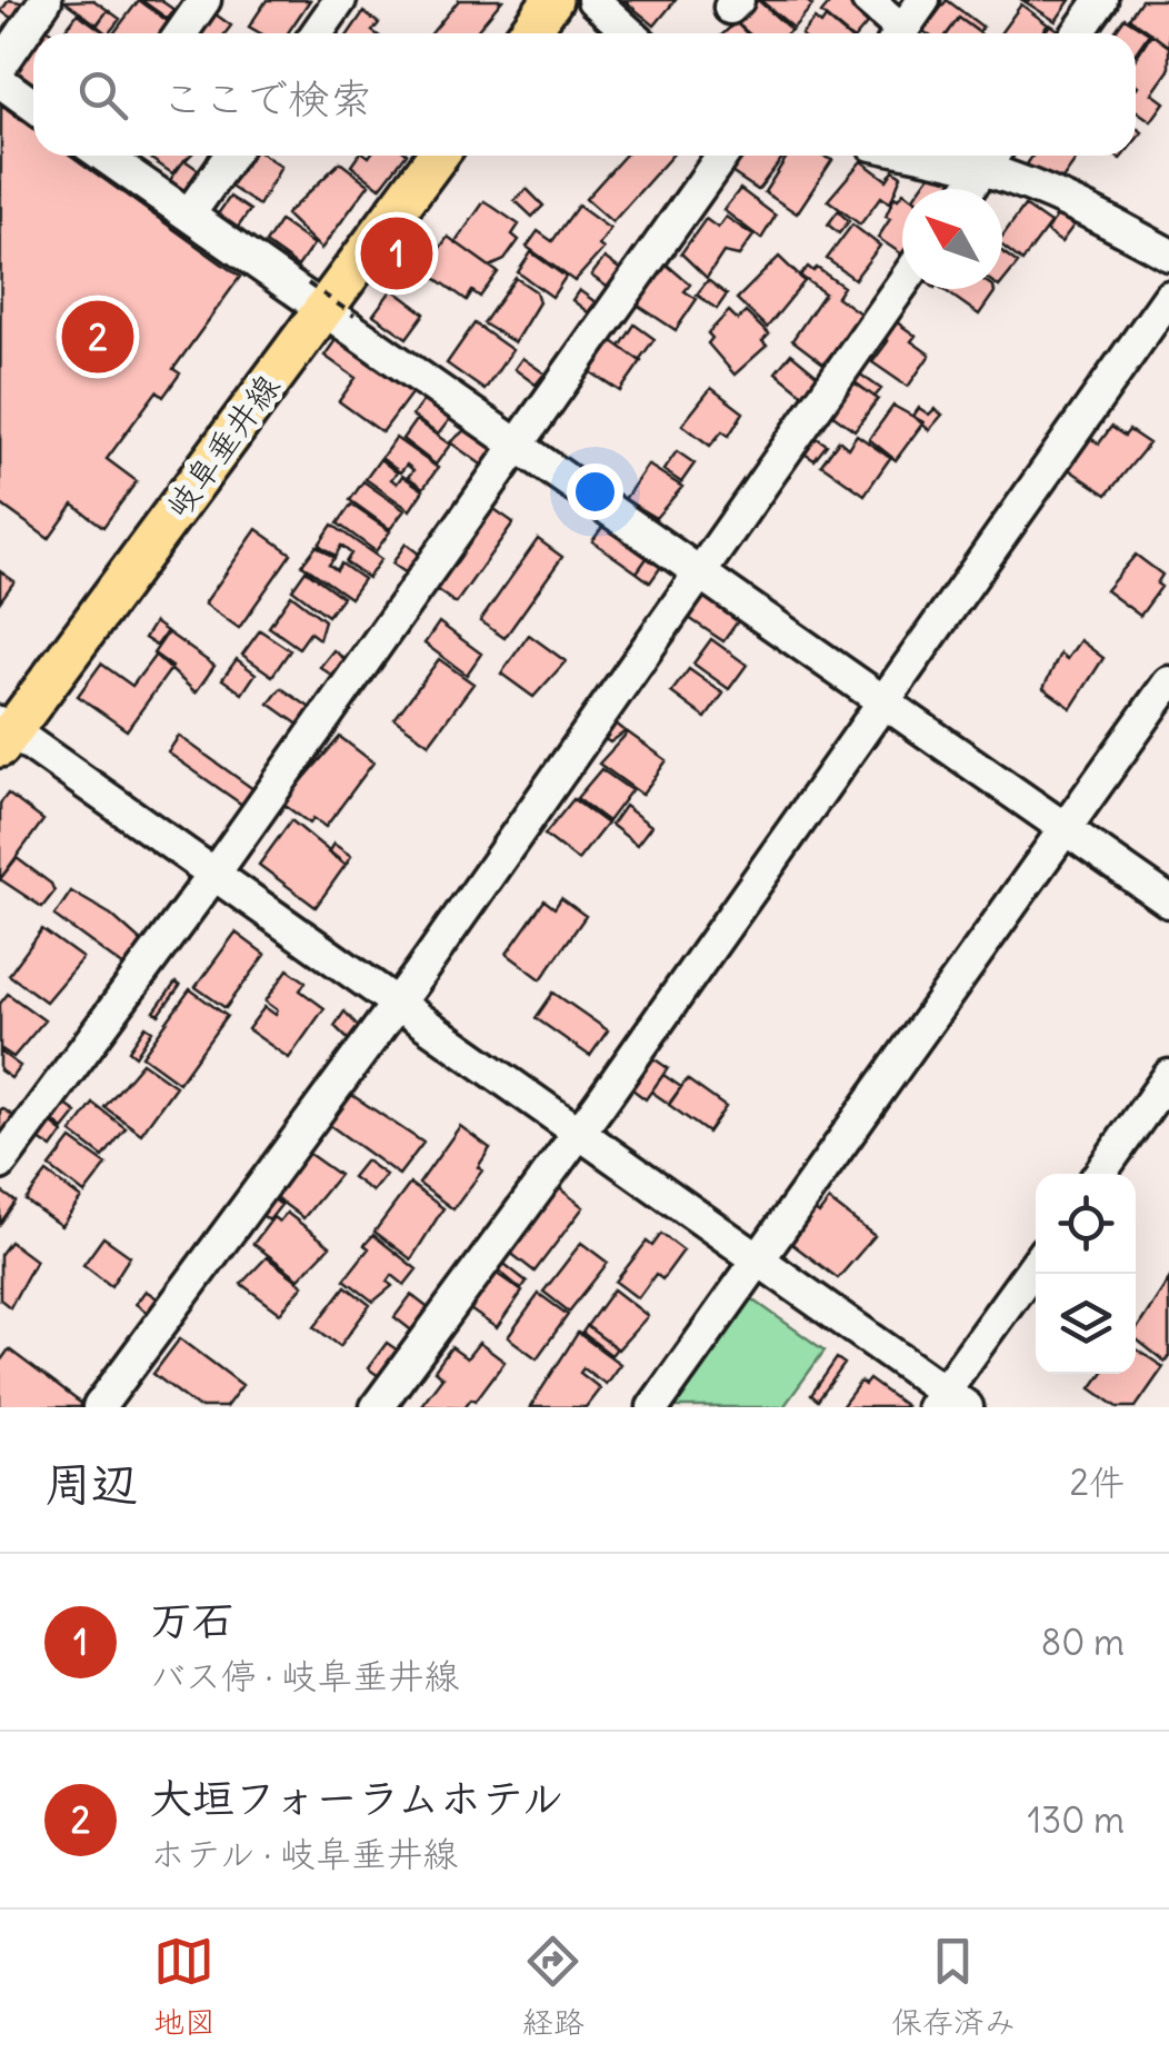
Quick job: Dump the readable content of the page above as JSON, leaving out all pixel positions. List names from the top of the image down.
{
  "streets": {
    "main road": ["岐阜垂井線"]
  },
  "north": "top left",
  "page": {
    "search": "ここで検索",
    "pins": ["1", "2"],
    "heading": ["周辺", "2件"],
    "list": [
      {
        "mark": "1",
        "name": "万石",
        "note": "バス停 · 岐阜垂井線",
        "value": "80 m"
      },
      {
        "mark": "2",
        "name": "大垣フォーラムホテル",
        "note": "ホテル · 岐阜垂井線",
        "value": "130 m"
      }
    ],
    "nav": ["地図", "経路", "保存済み"]
  }
}
